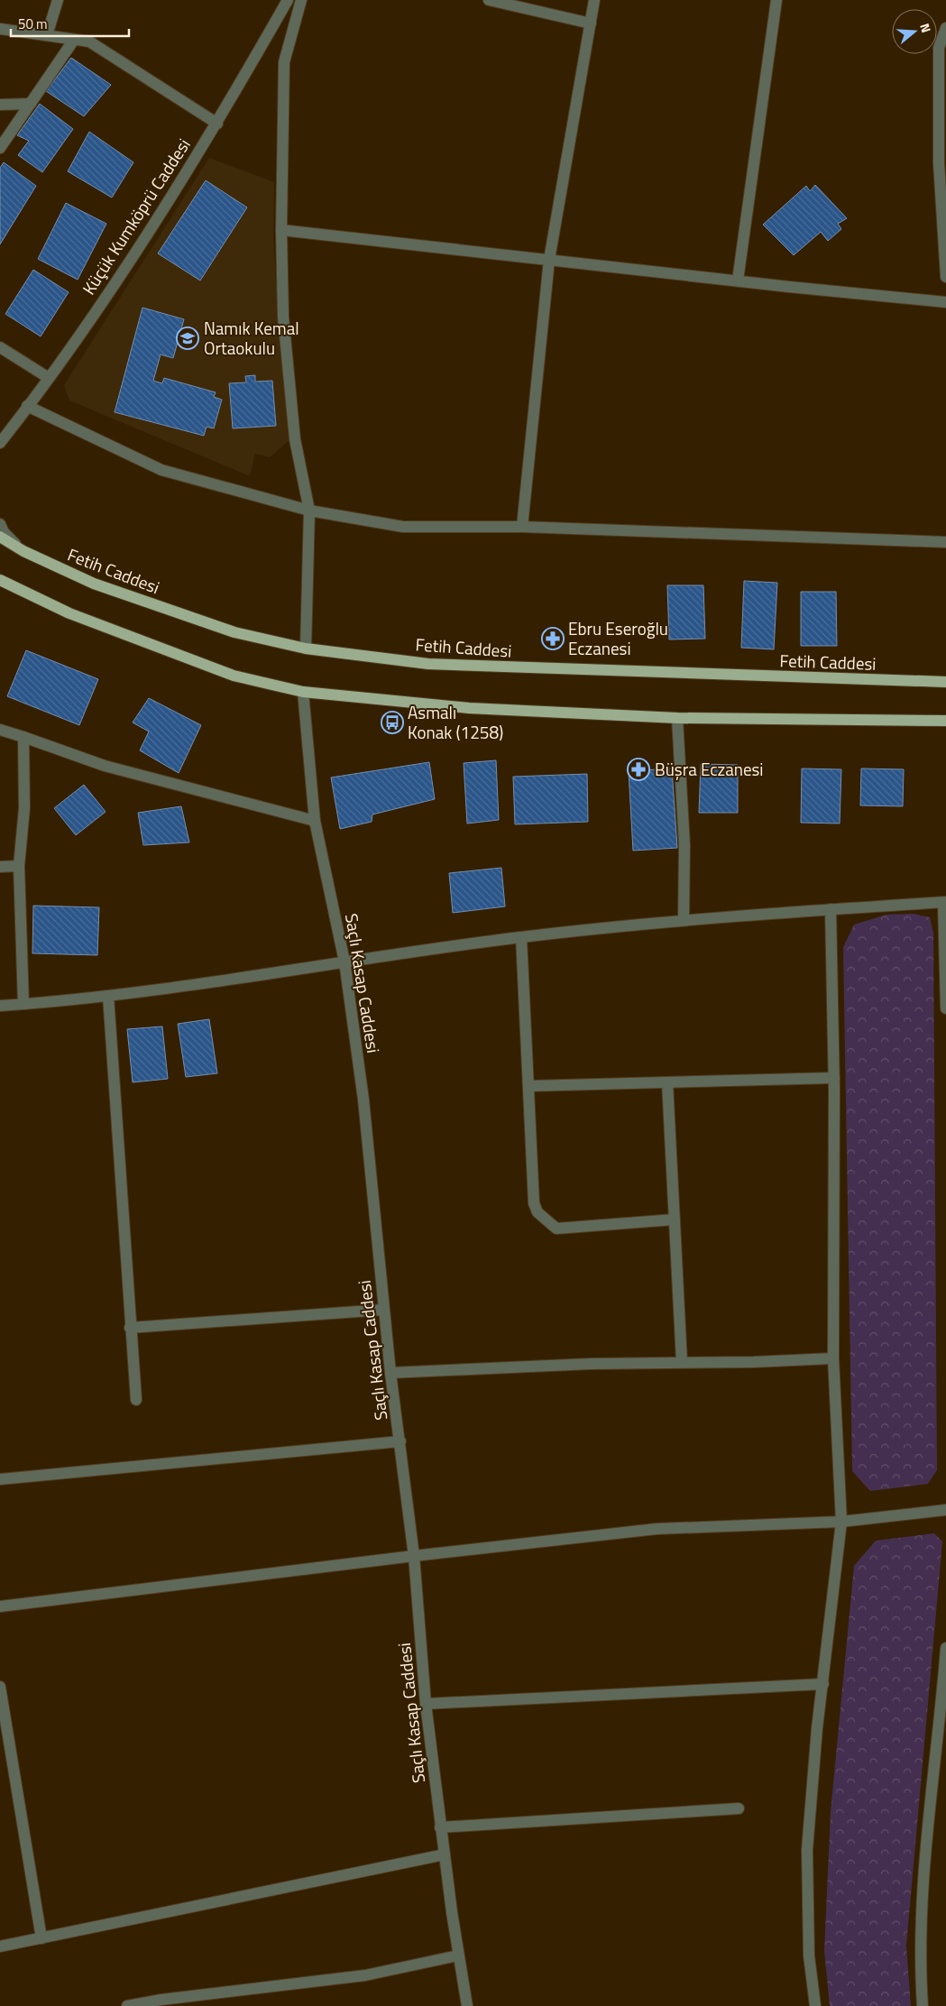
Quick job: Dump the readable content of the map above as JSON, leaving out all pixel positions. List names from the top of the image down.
{
  "streets": {
    "main road": ["Fetih Caddesi"],
    "street": ["Küçük Kumköprü Caddesi", "Saçlı Kasap Caddesi"]
  },
  "places": {
    "school or university": ["Namık Kemal Ortaokulu"],
    "pharmacy": ["Ebru Eseroğlu Eczanesi", "Büşra Eczanesi"],
    "bus stop": ["Asmalı Konak (1258)"]
  },
  "scale_bar": "50 m",
  "north": "right"
}
